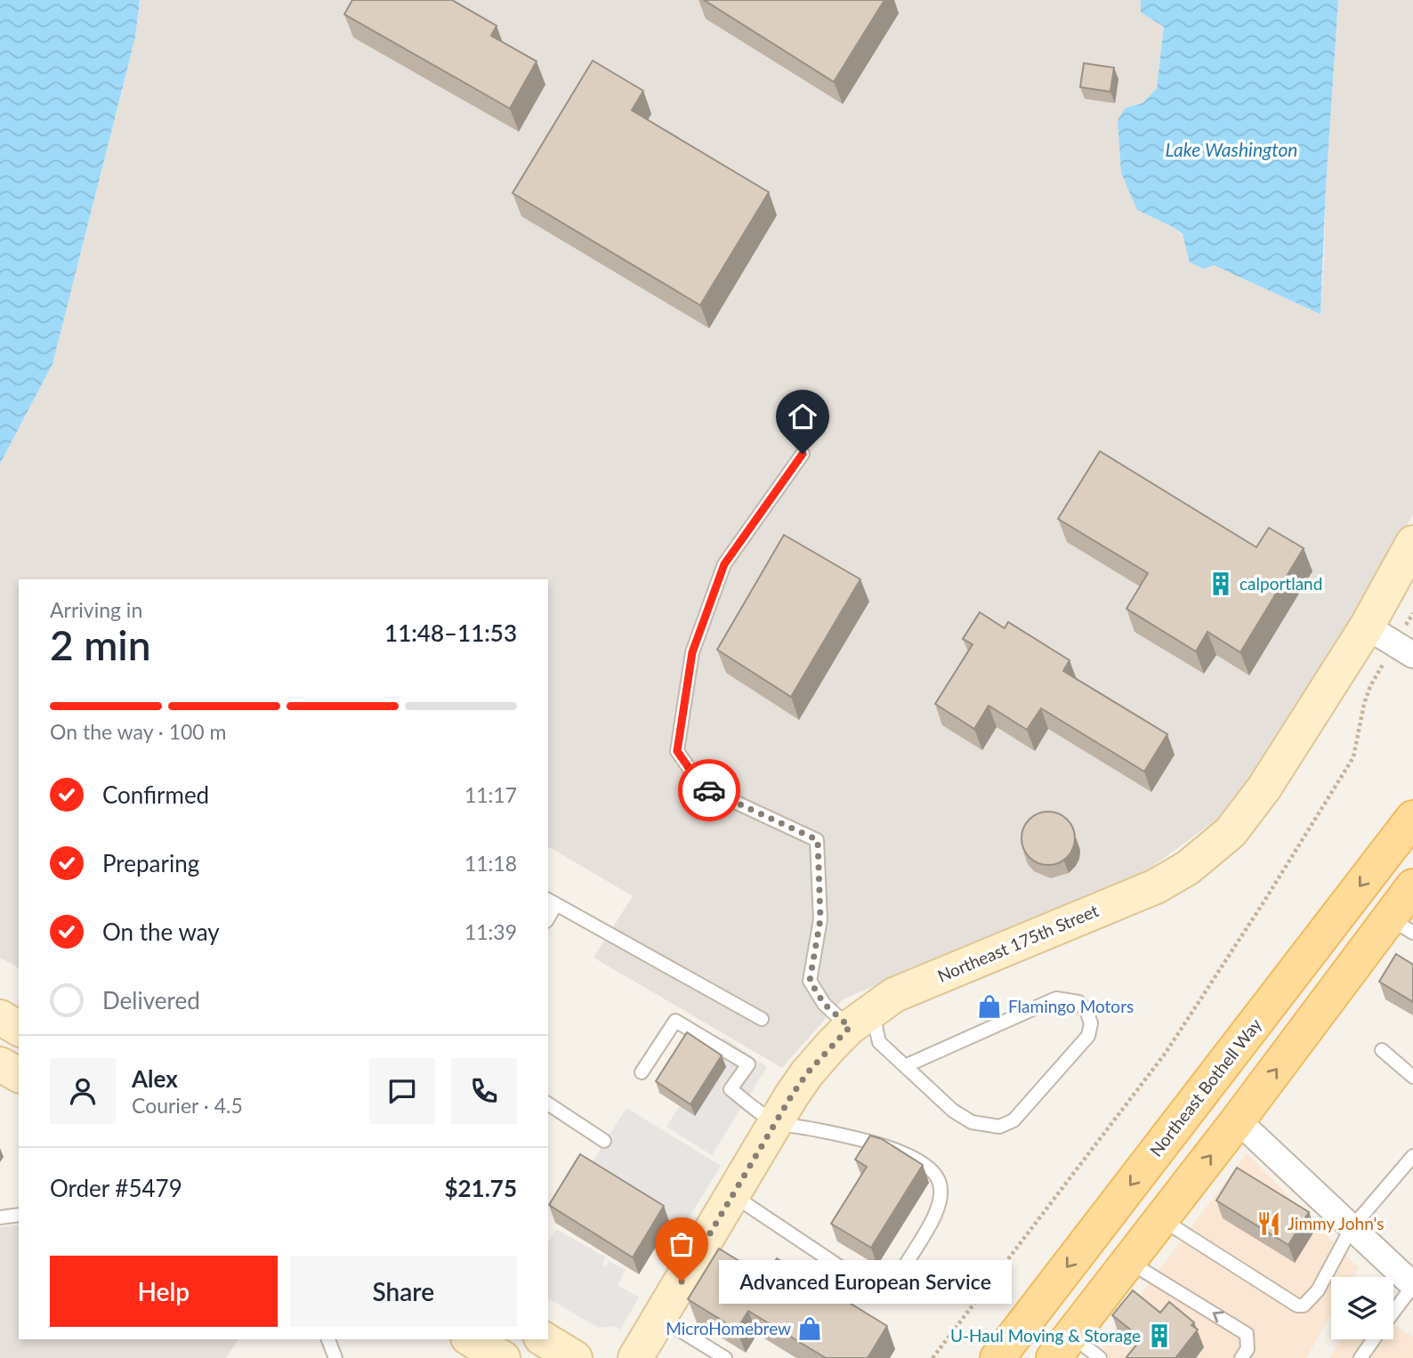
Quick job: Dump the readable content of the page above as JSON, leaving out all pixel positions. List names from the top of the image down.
{
  "streets": {
    "main road": ["Northeast Bothell Way"],
    "street": ["Northeast 175th Street"]
  },
  "water": ["Lake Washington"],
  "places": {
    "building": ["calportland", "U-Haul Moving & Storage"],
    "shop": ["Flamingo Motors", "MicroHomebrew"],
    "restaurant": ["Jimmy John's"],
    "other": ["Advanced European Service"]
  },
  "page": {
    "heading": ["2 min", "Arriving in", "11:48–11:53"],
    "panel": [
      "Alex",
      "Courier · 4.5",
      "Order #5479",
      "$21.75"
    ],
    "bar": "On the way · 100 m",
    "list": [
      ["Confirmed", "11:17"],
      ["Preparing", "11:18"],
      ["On the way", "11:39"],
      "Delivered"
    ],
    "buttons": ["Help", "Share"],
    "bubble": "Advanced European Service"
  }
}
